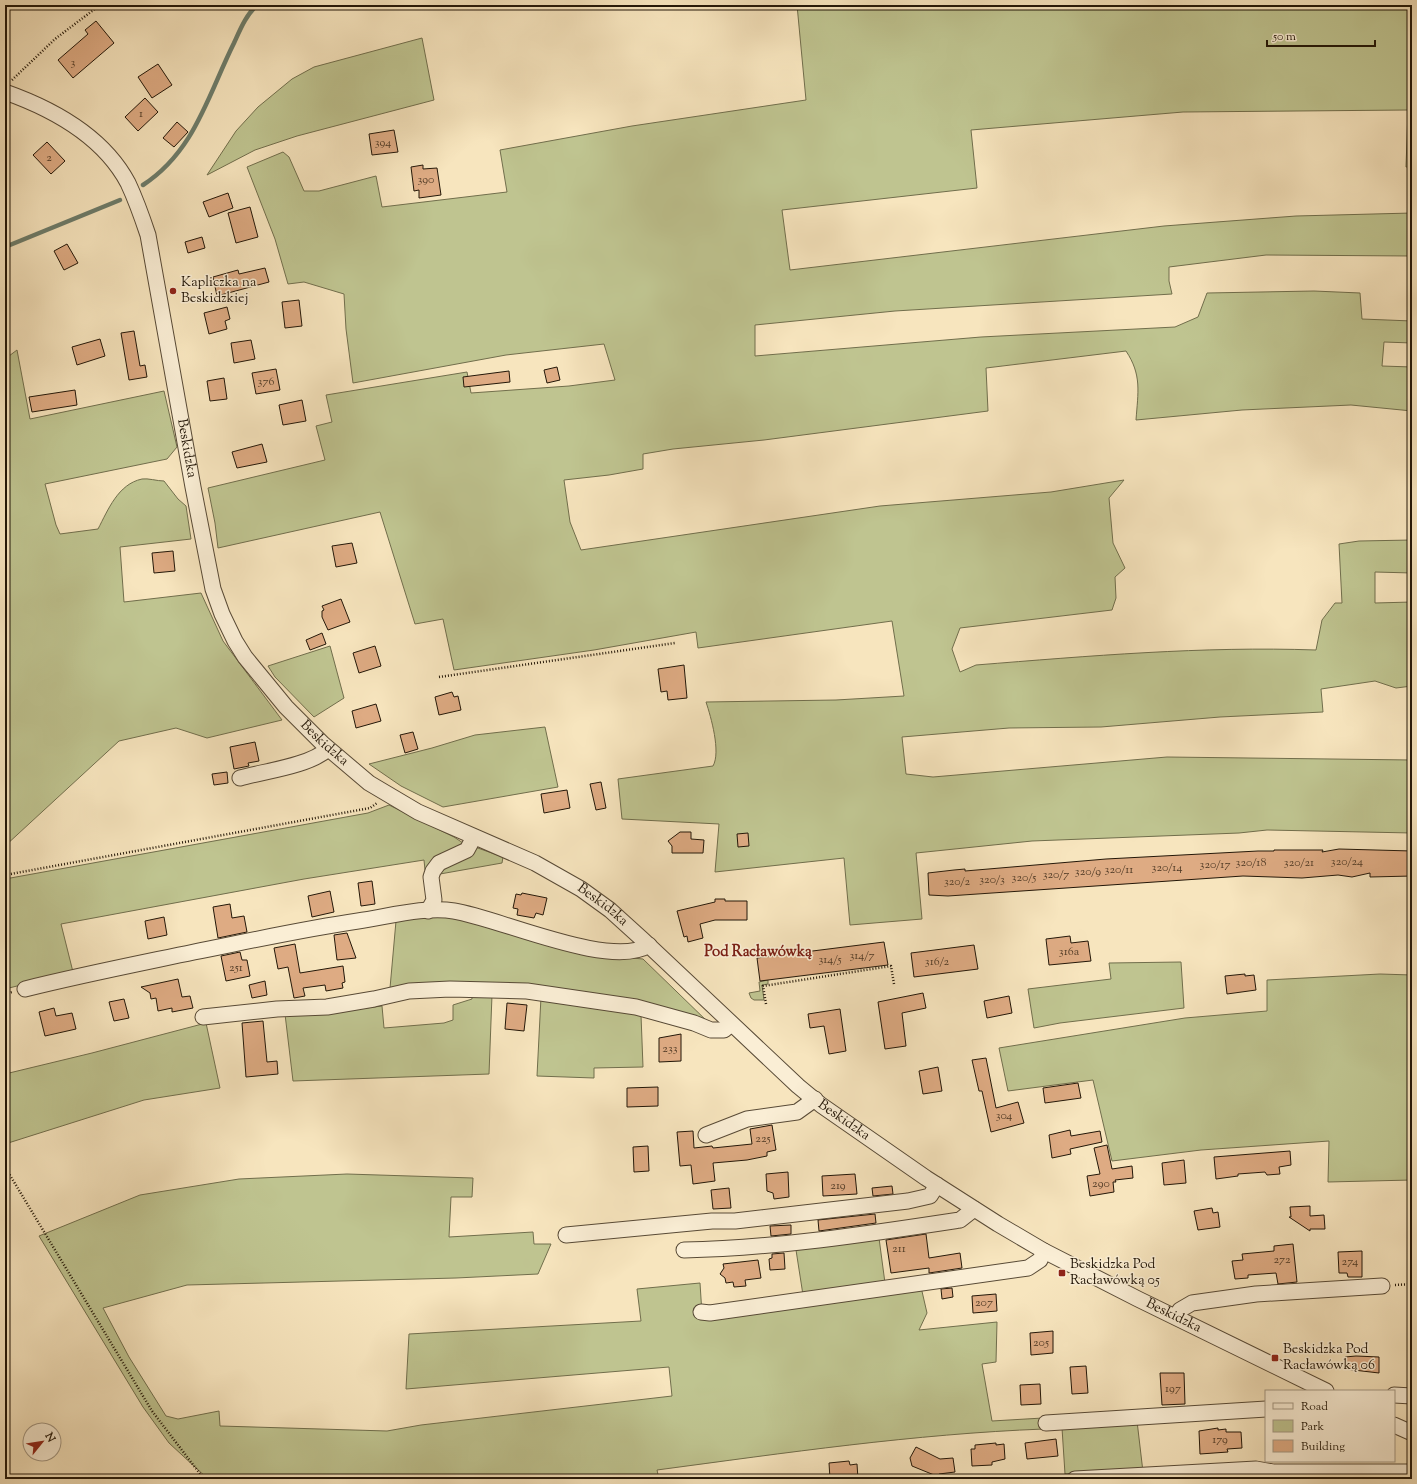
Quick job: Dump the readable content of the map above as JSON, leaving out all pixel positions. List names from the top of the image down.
{
  "streets": {
    "street": ["Beskidzka"]
  },
  "districts": ["Pod Racławówką"],
  "places": {
    "other": ["Kapliczka na Beskidzkiej"],
    "transit": ["Beskidzka Pod Racławówką 05", "Beskidzka Pod Racławówką 06"]
  },
  "house_numbers": [
    "3",
    "1",
    "394",
    "2",
    "390",
    "376",
    "320/24",
    "320/18",
    "320/21",
    "320/17",
    "320/14",
    "320/11",
    "320/9",
    "320/7",
    "320/5",
    "320/3",
    "320/2",
    "316a",
    "314/7",
    "314/5",
    "316/2",
    "251",
    "233",
    "304",
    "225",
    "290",
    "219",
    "211",
    "272",
    "274",
    "207",
    "205",
    "197",
    "179"
  ],
  "legend": ["Road", "Park", "Building"],
  "scale_bar": "50 m",
  "north": "top right"
}
